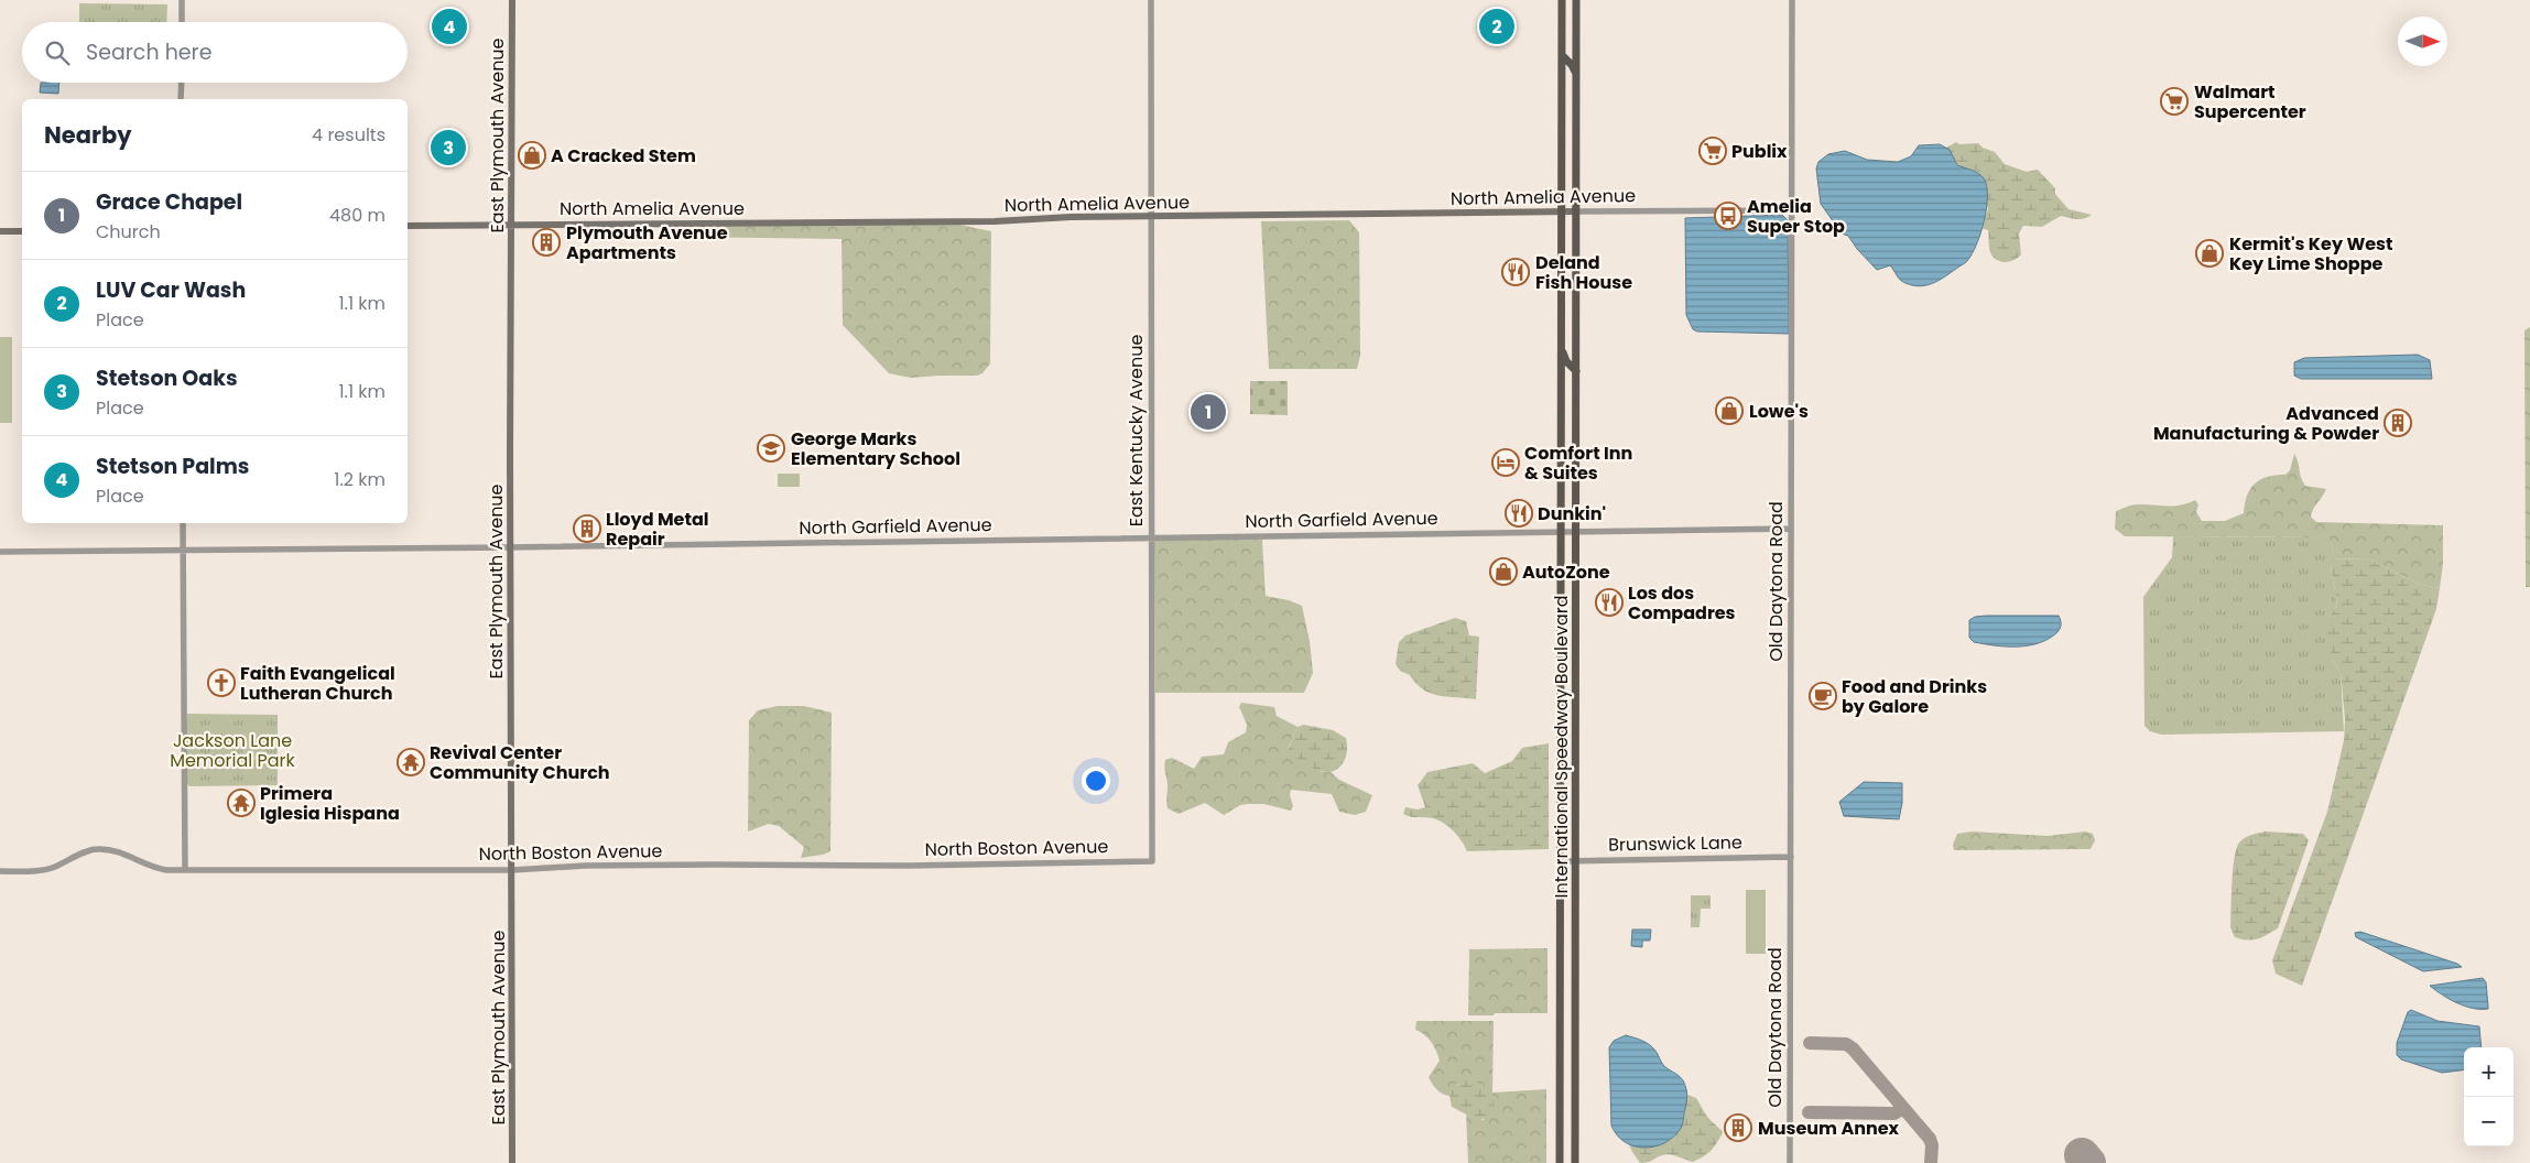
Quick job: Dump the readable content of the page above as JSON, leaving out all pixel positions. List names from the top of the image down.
{
  "streets": {
    "main road": ["East Plymouth Avenue", "North Amelia Avenue", "International Speedway Boulevard"],
    "street": [
      "East Kentucky Avenue",
      "North Garfield Avenue",
      "Old Daytona Road",
      "Brunswick Lane",
      "North Boston Avenue"
    ]
  },
  "crossings": [
    ["East Plymouth Avenue", "North Amelia Avenue"],
    ["East Plymouth Avenue", "North Garfield Avenue"],
    ["East Plymouth Avenue", "North Boston Avenue"],
    ["North Amelia Avenue", "East Kentucky Avenue"],
    ["North Amelia Avenue", "Old Daytona Road"],
    ["North Amelia Avenue", "International Speedway Boulevard"],
    ["East Kentucky Avenue", "North Garfield Avenue"],
    ["East Kentucky Avenue", "North Boston Avenue"],
    ["North Garfield Avenue", "Old Daytona Road"],
    ["North Garfield Avenue", "International Speedway Boulevard"],
    ["Old Daytona Road", "Brunswick Lane"],
    ["International Speedway Boulevard", "Brunswick Lane"]
  ],
  "parks": ["Jackson Lane Memorial Park"],
  "places": {
    "supermarket": ["Walmart Supercenter", "Publix"],
    "shop": [
      "A Cracked Stem",
      "Kermit's Key West Key Lime Shoppe",
      "Lowe's",
      "AutoZone"
    ],
    "bus stop": ["Amelia Super Stop"],
    "building": [
      "Plymouth Avenue Apartments",
      "Advanced Manufacturing & Powder",
      "Lloyd Metal Repair",
      "Museum Annex"
    ],
    "restaurant": ["Deland Fish House", "Dunkin'", "Los dos Compadres"],
    "school or university": ["George Marks Elementary School"],
    "hotel": ["Comfort Inn & Suites"],
    "church": ["Faith Evangelical Lutheran Church"],
    "cafe": ["Food and Drinks by Galore"],
    "temple": ["Revival Center Community Church", "Primera Iglesia Hispana"]
  },
  "north": "right",
  "page": {
    "pins": [
      "2",
      "4",
      "3",
      "1"
    ],
    "search": "Search here",
    "heading": ["Nearby", "4 results"],
    "list": [
      {
        "mark": "1",
        "name": "Grace Chapel",
        "note": "Church",
        "value": "480 m"
      },
      {
        "mark": "2",
        "name": "LUV Car Wash",
        "note": "Place",
        "value": "1.1 km"
      },
      {
        "mark": "3",
        "name": "Stetson Oaks",
        "note": "Place",
        "value": "1.1 km"
      },
      {
        "mark": "4",
        "name": "Stetson Palms",
        "note": "Place",
        "value": "1.2 km"
      }
    ],
    "map_buttons": ["+", "−"]
  }
}
